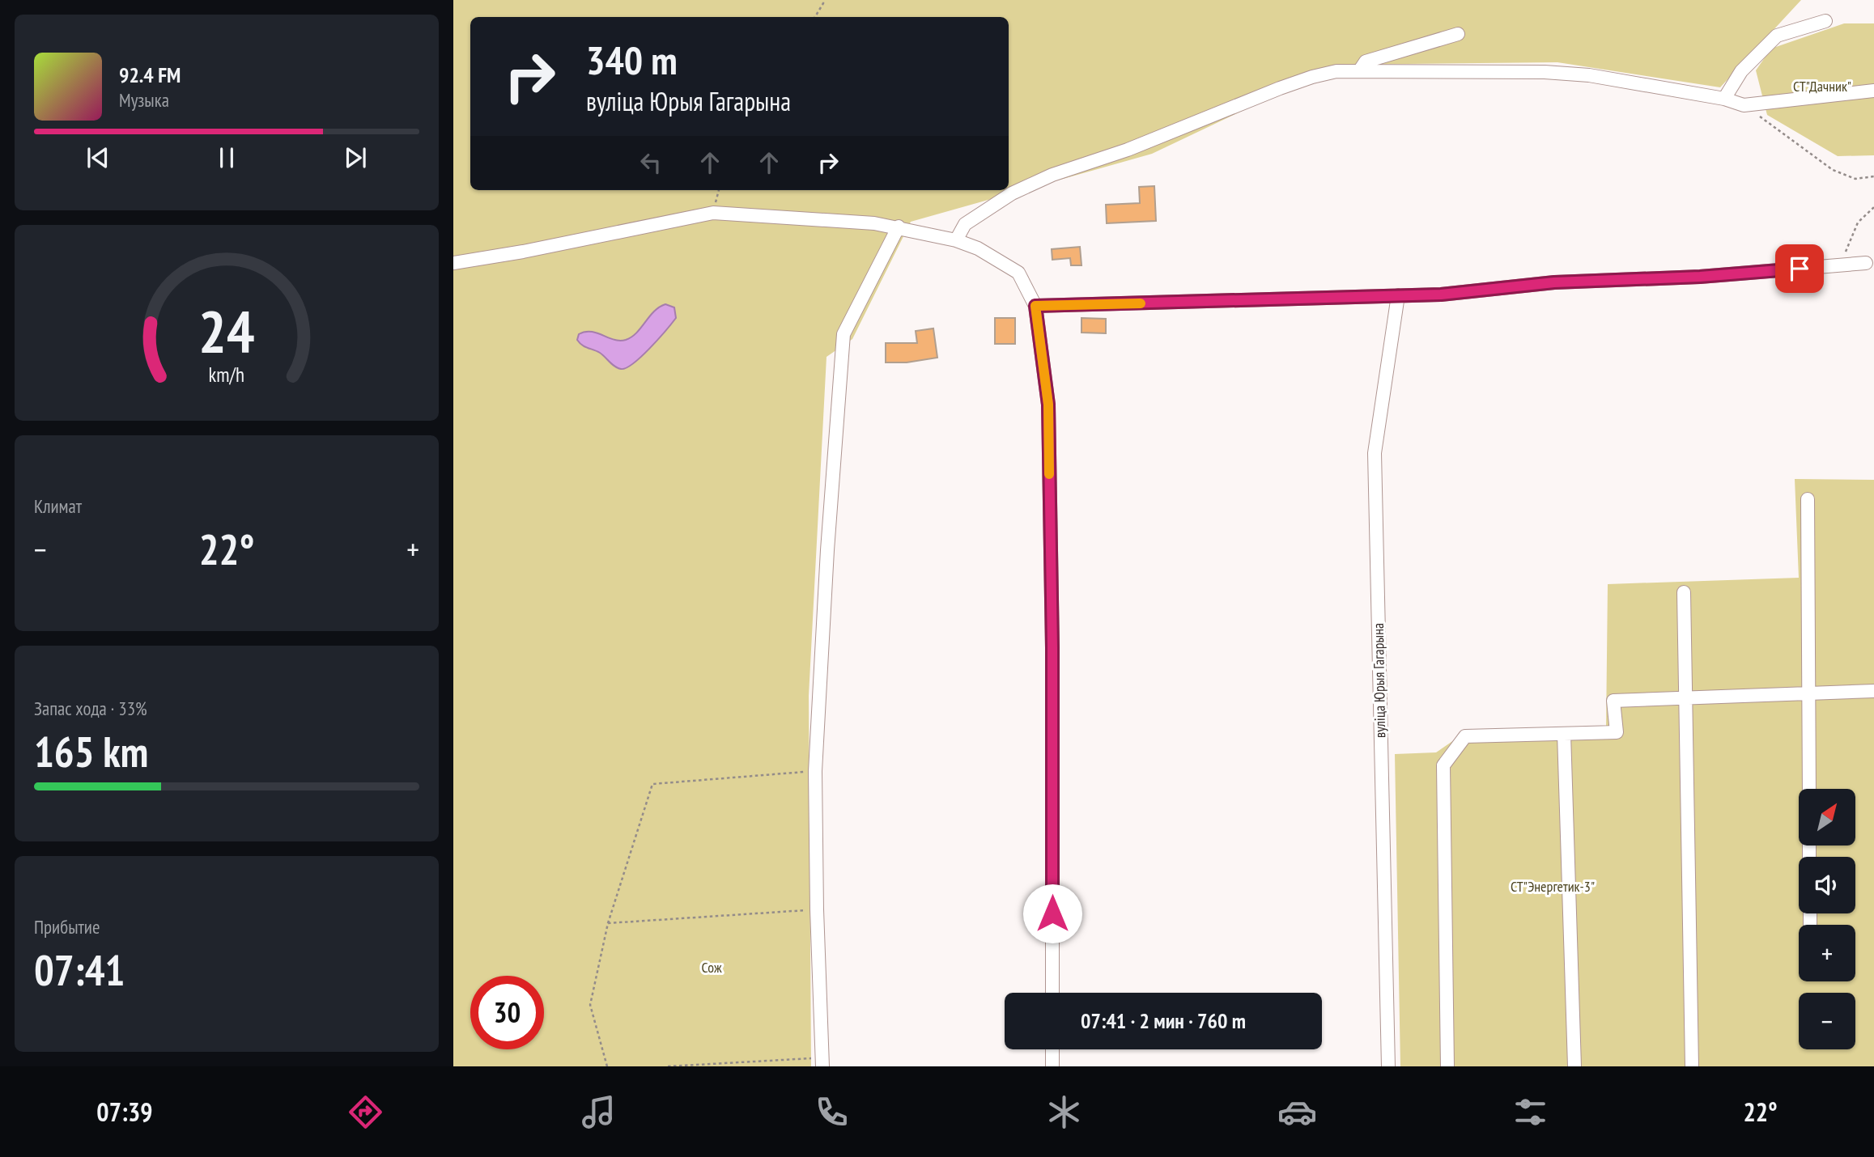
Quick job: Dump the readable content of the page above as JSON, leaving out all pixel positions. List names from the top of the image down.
{
  "streets": {
    "street": ["вуліца Юрыя Гагарына"]
  },
  "parks": ["СТ\"Дачник\"", "СТ\"Энергетик-3\"", "Сож"],
  "north": "top right",
  "page": {
    "turn": ["340 m", "вуліца Юрыя Гагарына"],
    "song": ["92.4 FM", "Музыка"],
    "tile": [
      "Климат",
      ["Запас хода · 33%", "165 km"],
      ["Прибытие", "07:41"]
    ],
    "heat": ["−", "22°", "+"],
    "map_buttons": ["+", "−"],
    "limit": "30",
    "trip": "07:41 · 2 мин · 760 m",
    "tabs": ["07:39", "22°"],
    "gauge": ["24", "km/h"]
  }
}
